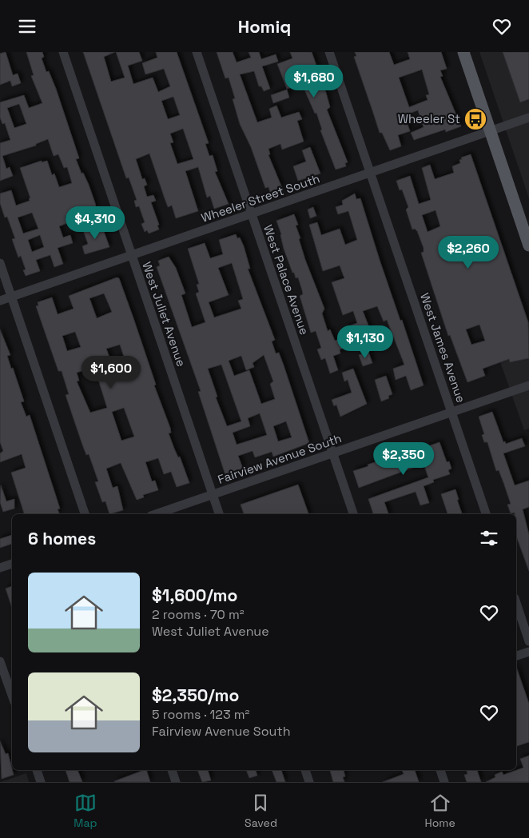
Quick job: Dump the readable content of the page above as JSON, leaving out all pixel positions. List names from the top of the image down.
{
  "streets": {
    "street": [
      "Wheeler Street South",
      "West Palace Avenue",
      "West Juliet Avenue",
      "West James Avenue",
      "Fairview Avenue South"
    ]
  },
  "crossings": [
    ["Wheeler Street South", "West Palace Avenue"],
    ["Wheeler Street South", "West Juliet Avenue"],
    ["Wheeler Street South", "West James Avenue"],
    ["West Palace Avenue", "Fairview Avenue South"],
    ["West Juliet Avenue", "Fairview Avenue South"],
    ["West James Avenue", "Fairview Avenue South"]
  ],
  "places": {
    "bus stop": ["Wheeler St"]
  },
  "page": {
    "header": "Homiq",
    "price": [
      "$1,680",
      "$4,310",
      "$2,260",
      "$1,130",
      "$1,600",
      "$2,350"
    ],
    "heading": "6 homes",
    "list": [
      {
        "name": "$1,600/mo",
        "note": "2 rooms · 70 m² · West Juliet Avenue"
      },
      {
        "name": "$2,350/mo",
        "note": "5 rooms · 123 m² · Fairview Avenue South"
      }
    ],
    "tabs": ["Map", "Saved", "Home"]
  }
}
